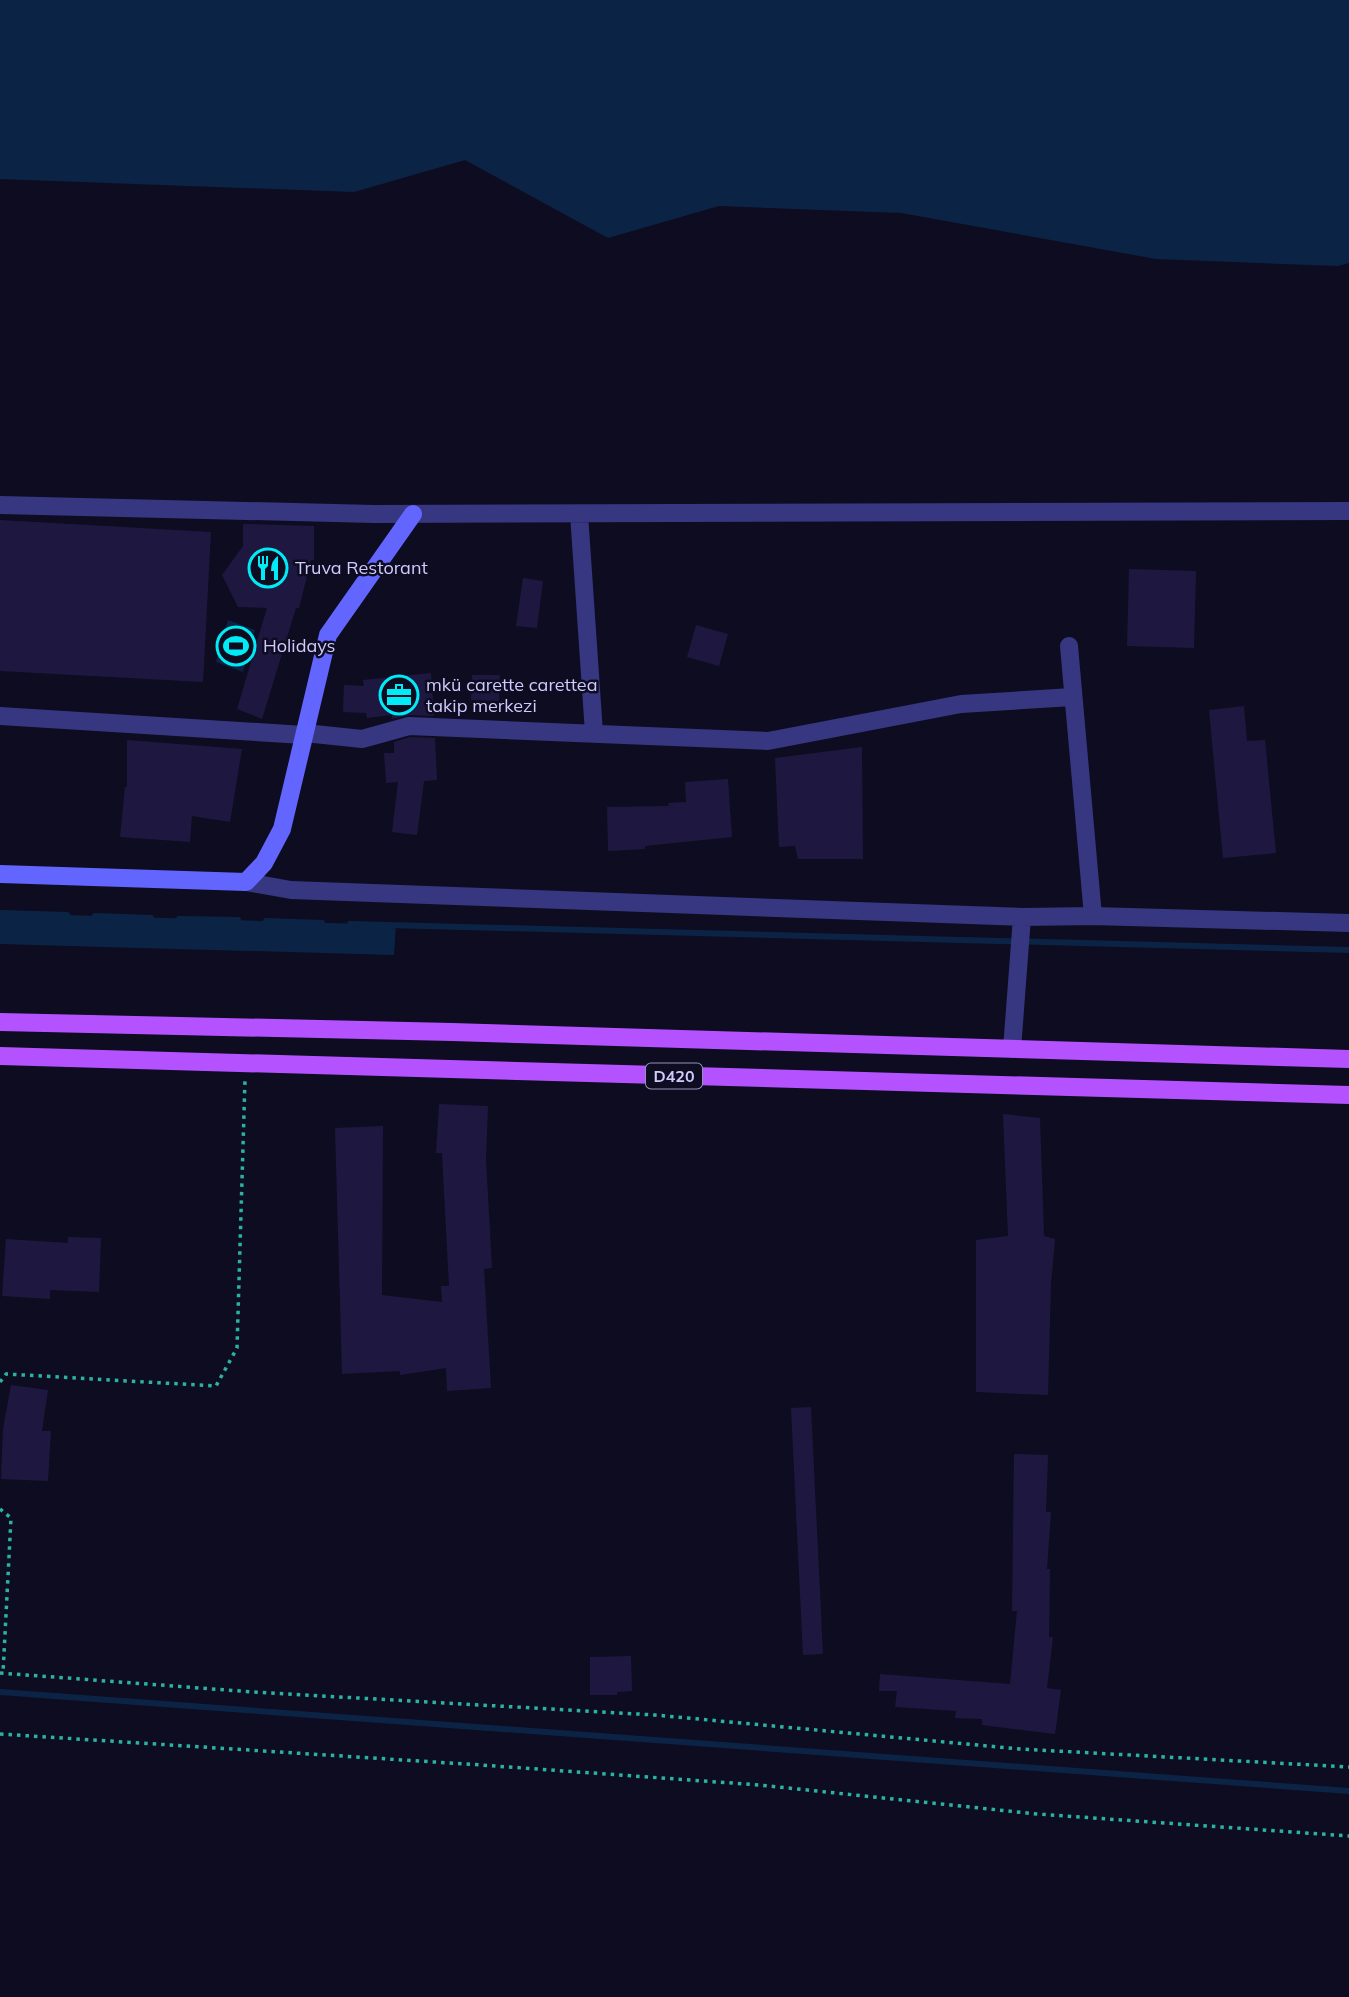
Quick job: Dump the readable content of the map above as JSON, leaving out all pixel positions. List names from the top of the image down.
{
  "streets": {
    "main road": ["D420"]
  },
  "places": {
    "restaurant": ["Truva Restorant"],
    "sports": ["Holidays"],
    "office": ["mkü carette carettea takip merkezi"]
  }
}
